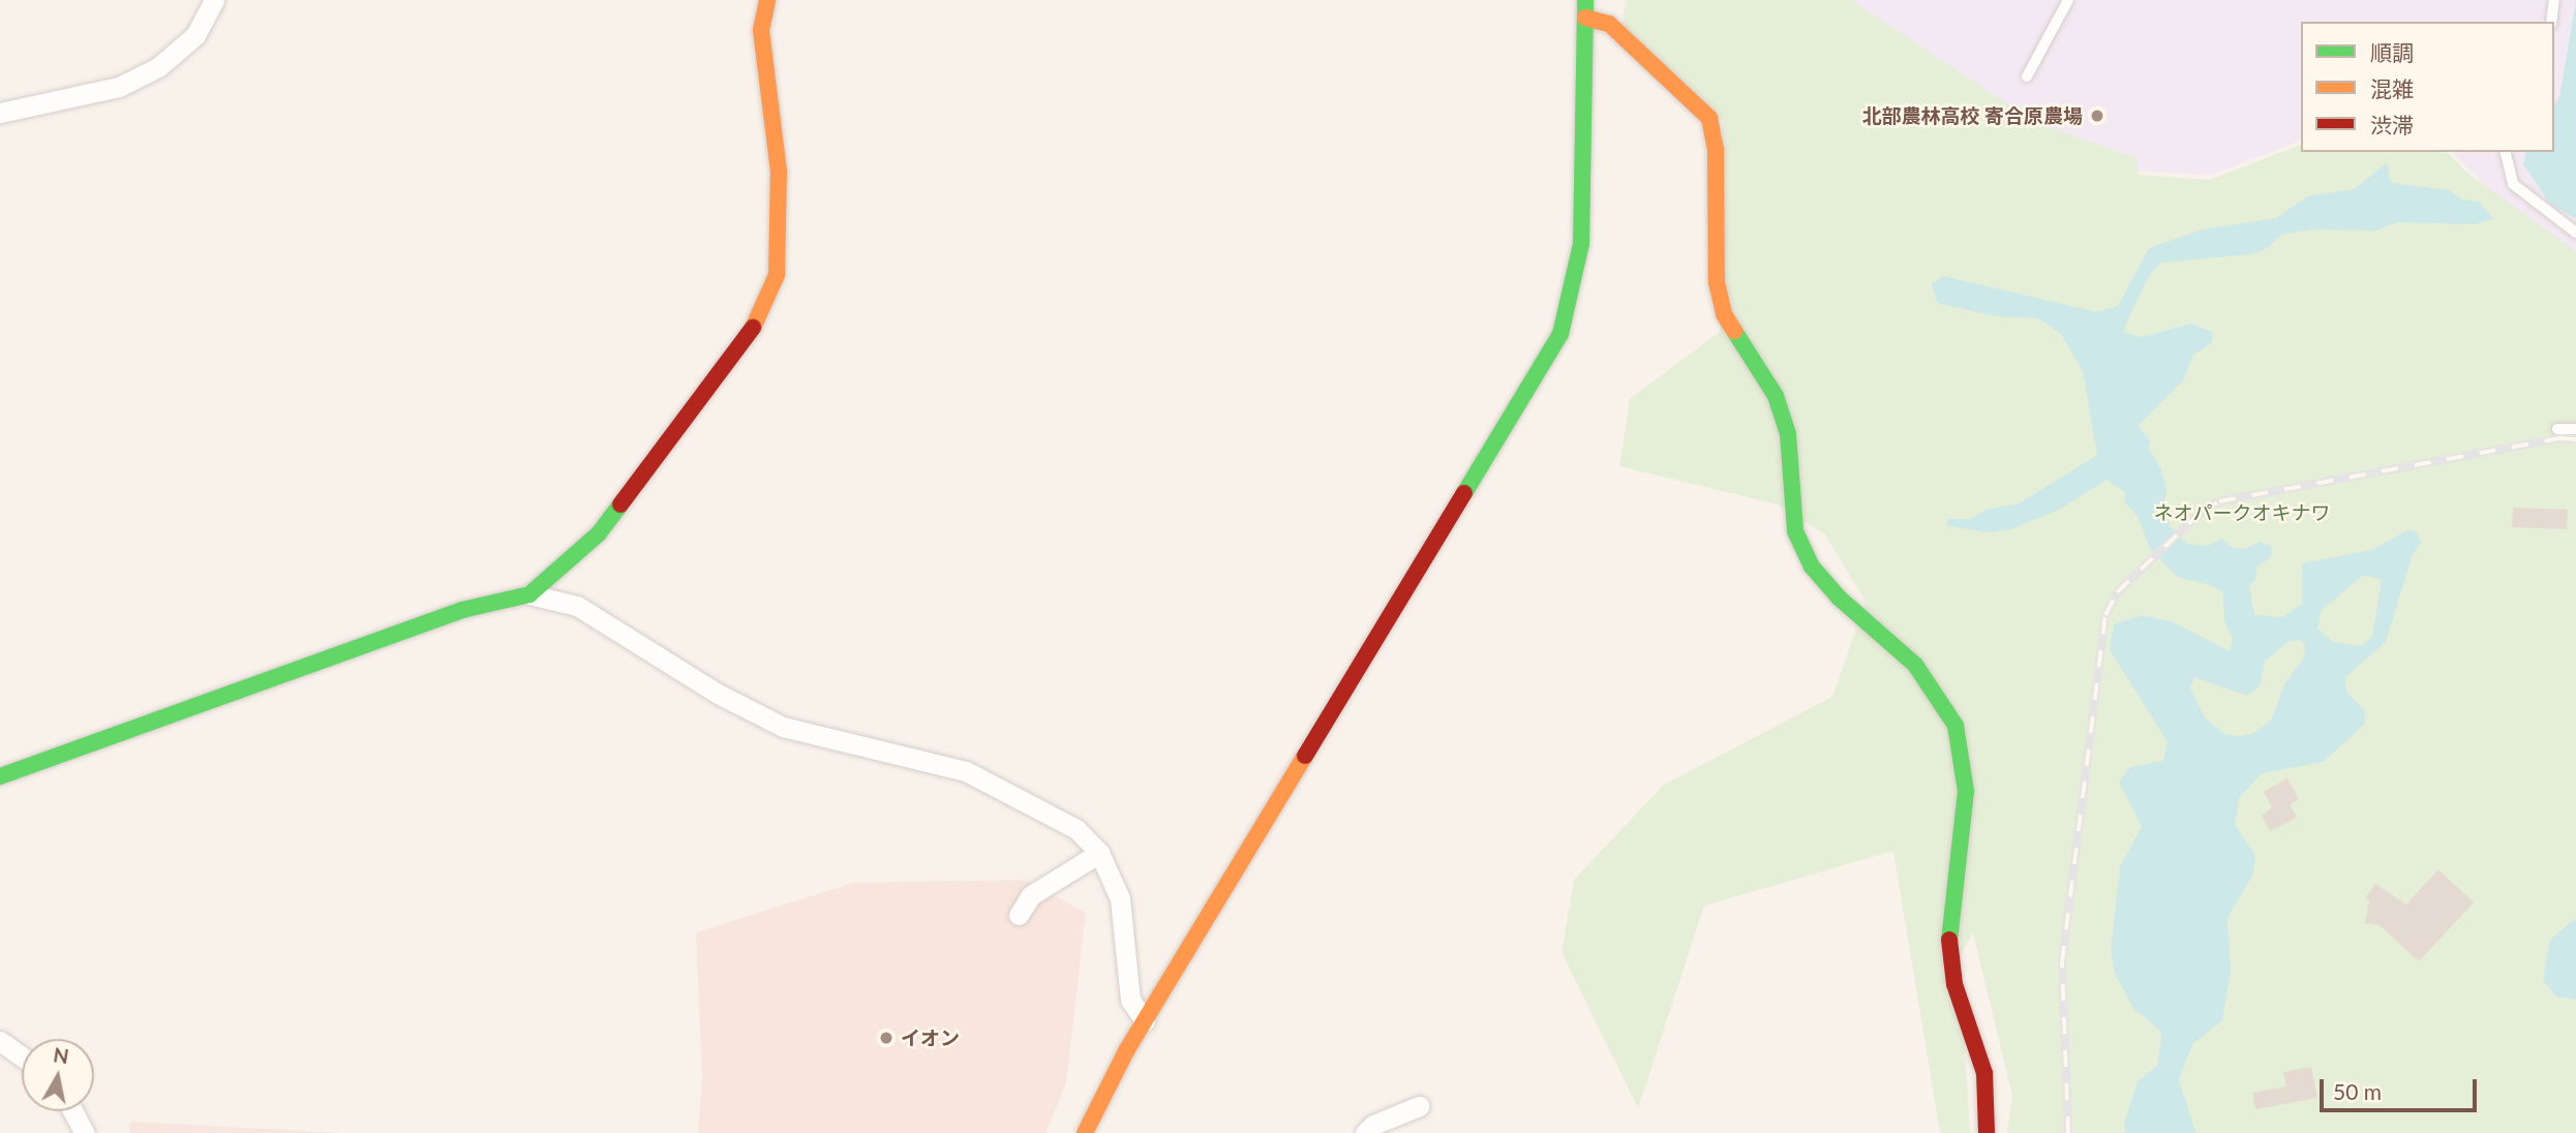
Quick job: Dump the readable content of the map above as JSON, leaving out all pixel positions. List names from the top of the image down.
{
  "parks": ["ネオパークオキナワ"],
  "places": ["北部農林高校 寄合原農場", "イオン"],
  "legend": ["順調", "混雑", "渋滞"],
  "scale_bar": "50 m",
  "north": "top"
}
